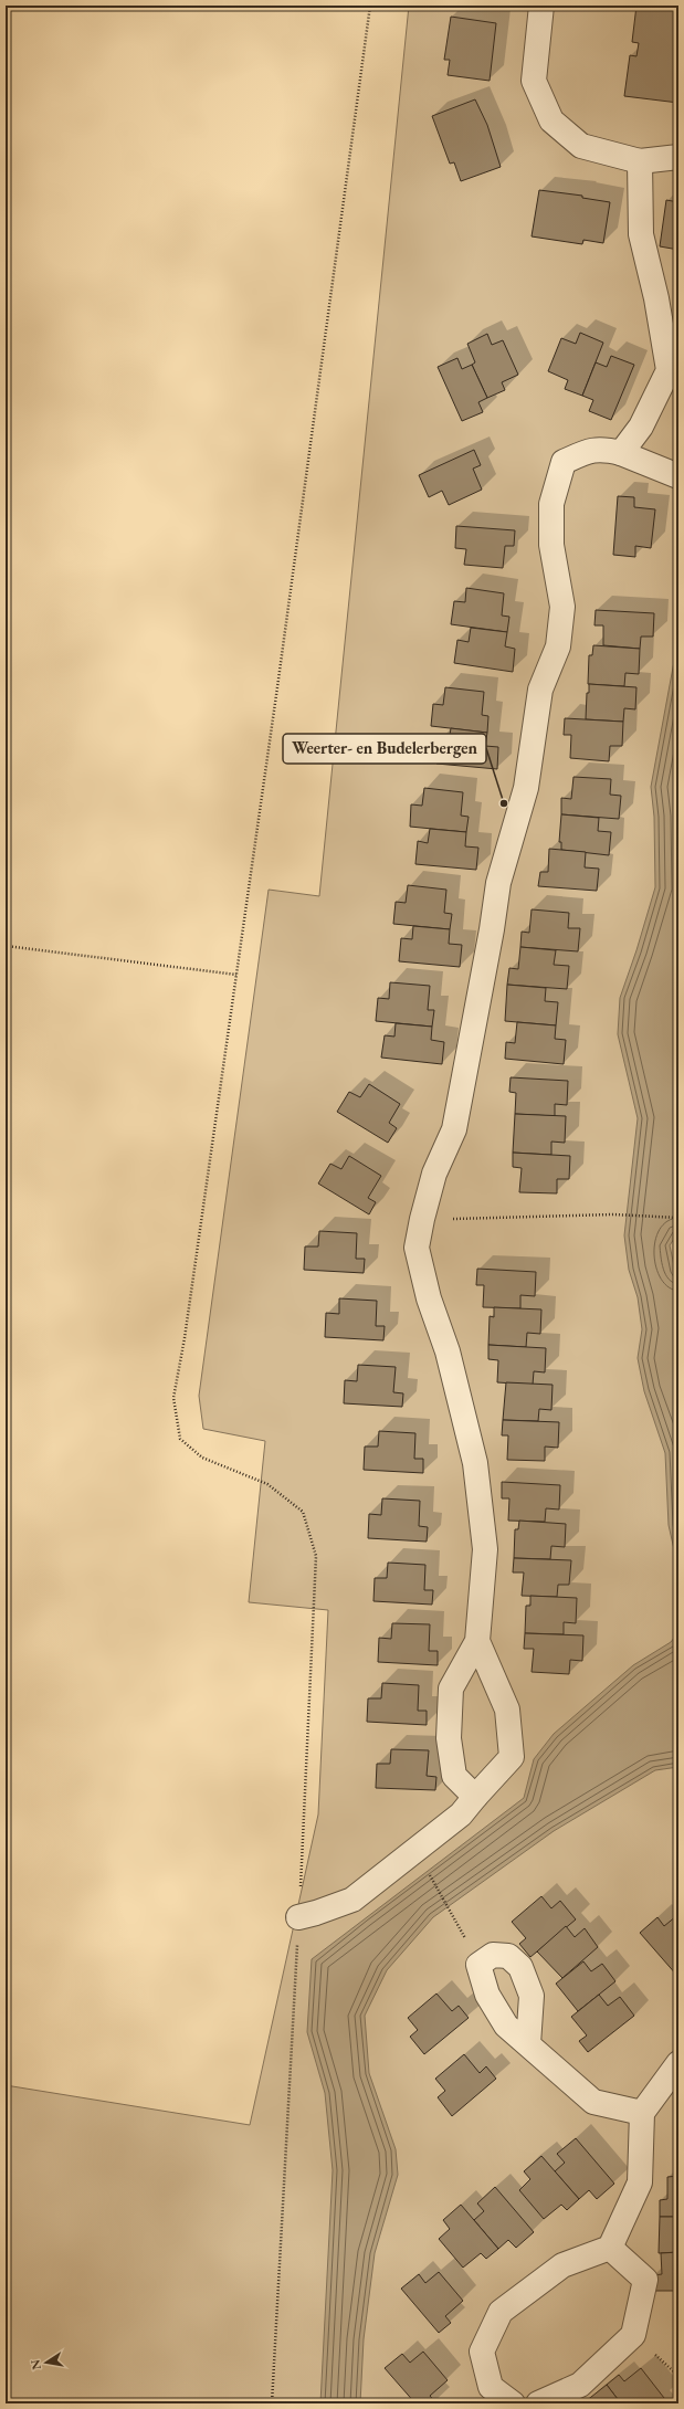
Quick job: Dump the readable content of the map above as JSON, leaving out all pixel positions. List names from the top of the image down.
{
  "places": ["Weerter- en Budelerbergen"],
  "north": "left"
}
